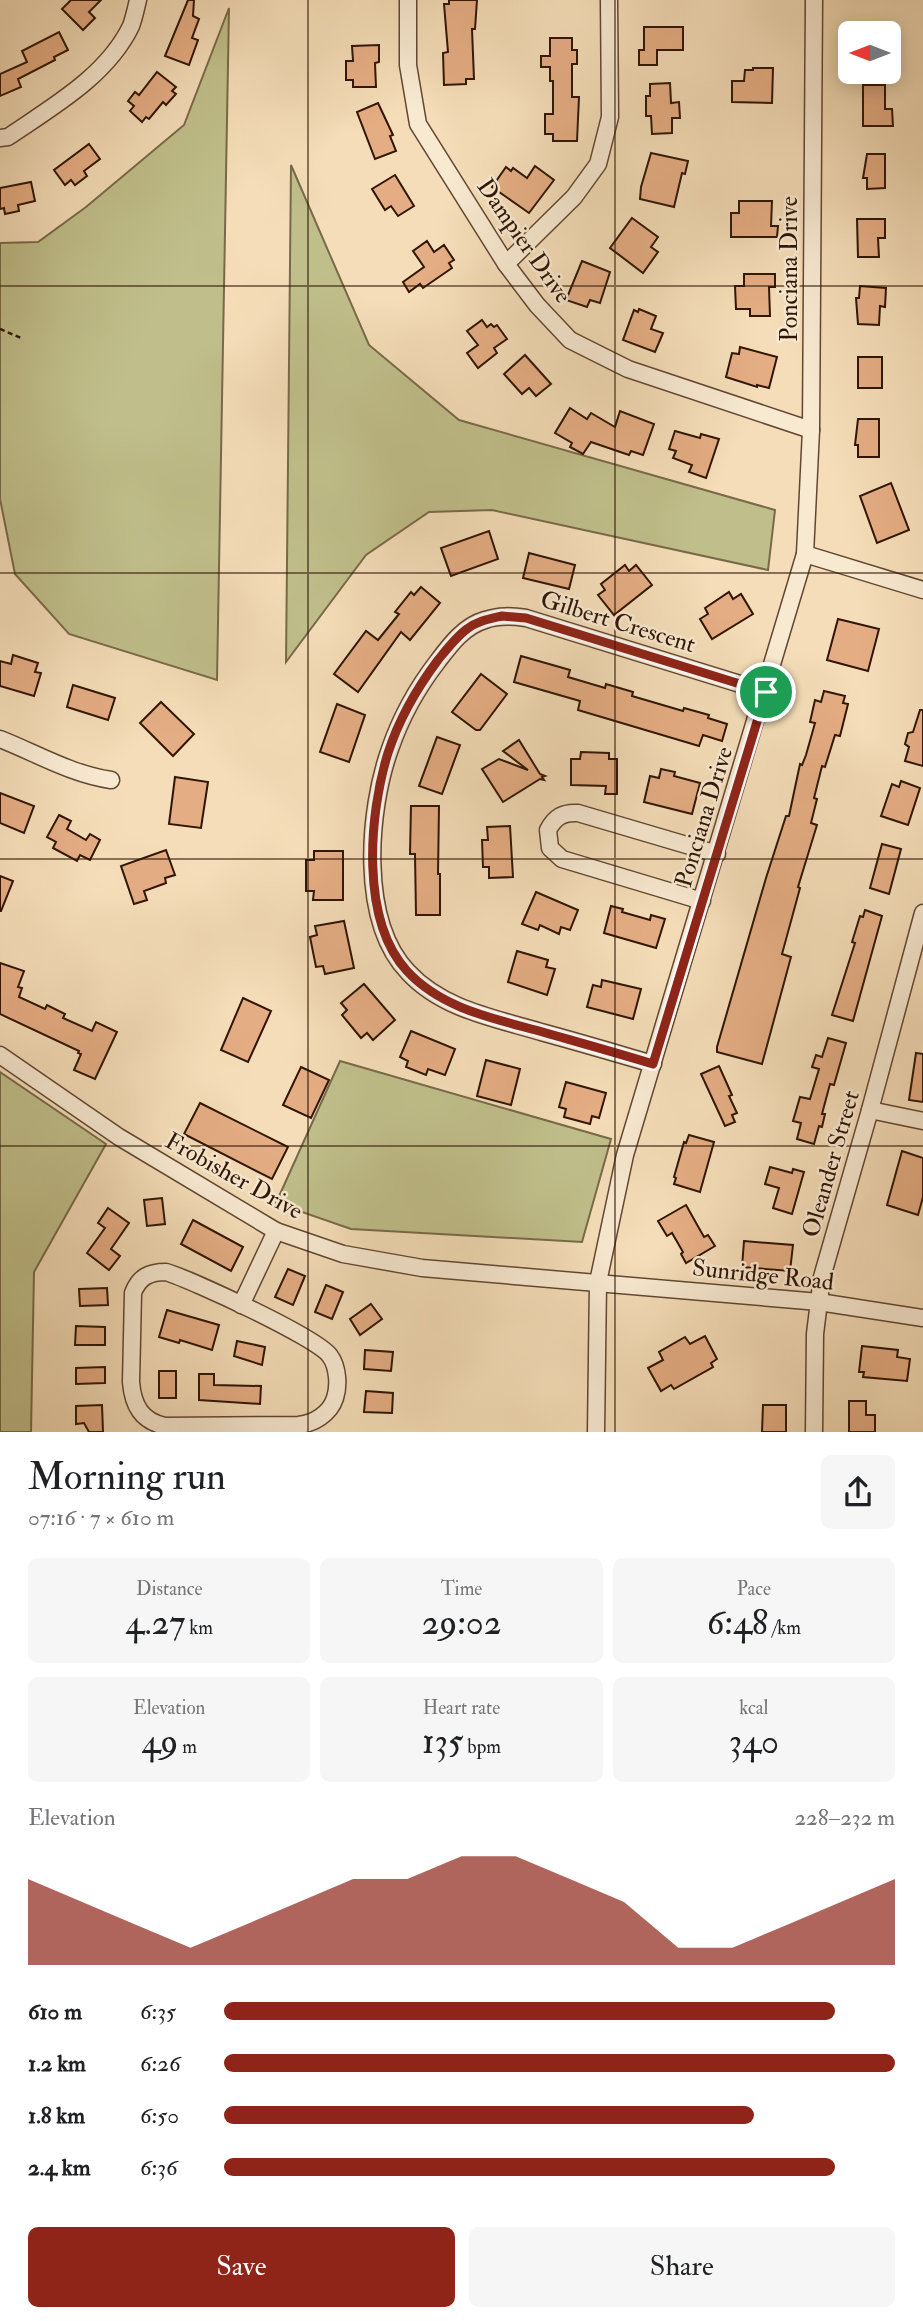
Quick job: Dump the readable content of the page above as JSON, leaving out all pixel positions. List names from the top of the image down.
{
  "streets": {
    "street": [
      "Dampier Drive",
      "Ponciana Drive",
      "Gilbert Crescent",
      "Oleander Street",
      "Frobisher Drive",
      "Sunridge Road"
    ]
  },
  "crossings": [
    ["Dampier Drive", "Ponciana Drive"],
    ["Ponciana Drive", "Gilbert Crescent"],
    ["Ponciana Drive", "Frobisher Drive"],
    ["Ponciana Drive", "Sunridge Road"],
    ["Oleander Street", "Sunridge Road"],
    ["Frobisher Drive", "Sunridge Road"]
  ],
  "north": "left",
  "page": {
    "heading": ["Morning run", "07:16 · 7 × 610 m"],
    "stats": [
      ["Distance", "4.27 km"],
      ["Time", "29:02"],
      ["Pace", "6:48 /km"],
      ["Elevation", "49 m"],
      ["Heart rate", "135 bpm"],
      ["kcal", "340"]
    ],
    "chart": ["Elevation", "228–232 m"],
    "list": [
      {
        "name": "610 m",
        "note": "6:35"
      },
      {
        "name": "1.2 km",
        "note": "6:26"
      },
      {
        "name": "1.8 km",
        "note": "6:50"
      },
      {
        "name": "2.4 km",
        "note": "6:36"
      }
    ],
    "buttons": ["Save", "Share"]
  }
}
